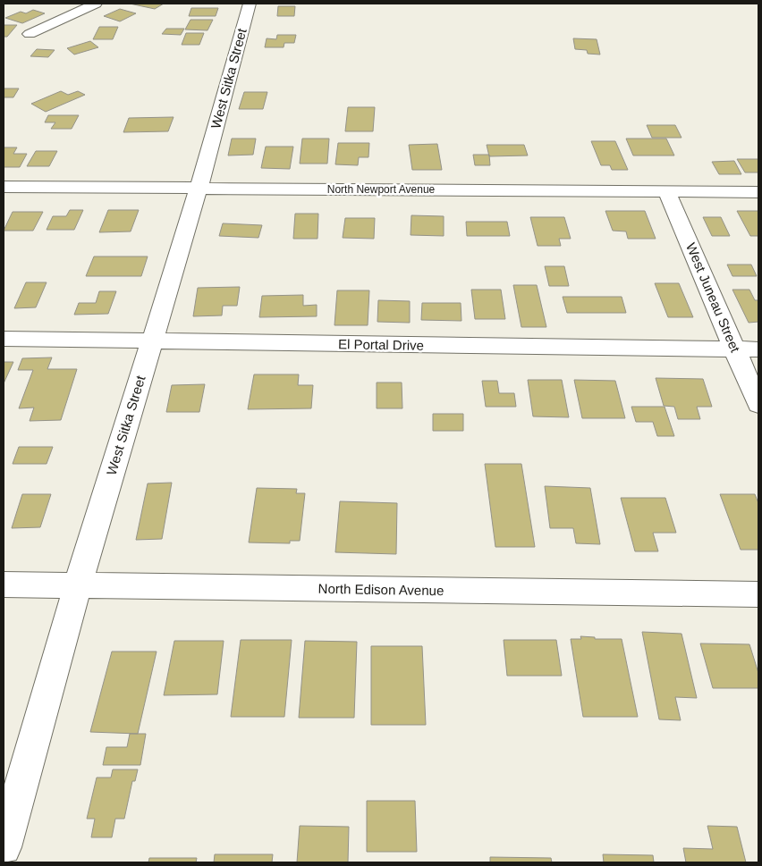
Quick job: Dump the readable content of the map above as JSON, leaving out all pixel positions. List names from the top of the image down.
{
  "streets": {
    "street": [
      "West Sitka Street",
      "North Newport Avenue",
      "West Juneau Street",
      "El Portal Drive",
      "North Edison Avenue"
    ]
  },
  "crossings": [
    ["West Sitka Street", "North Newport Avenue"],
    ["West Sitka Street", "El Portal Drive"],
    ["West Sitka Street", "North Edison Avenue"],
    ["North Newport Avenue", "West Juneau Street"],
    ["West Juneau Street", "El Portal Drive"]
  ]
}
